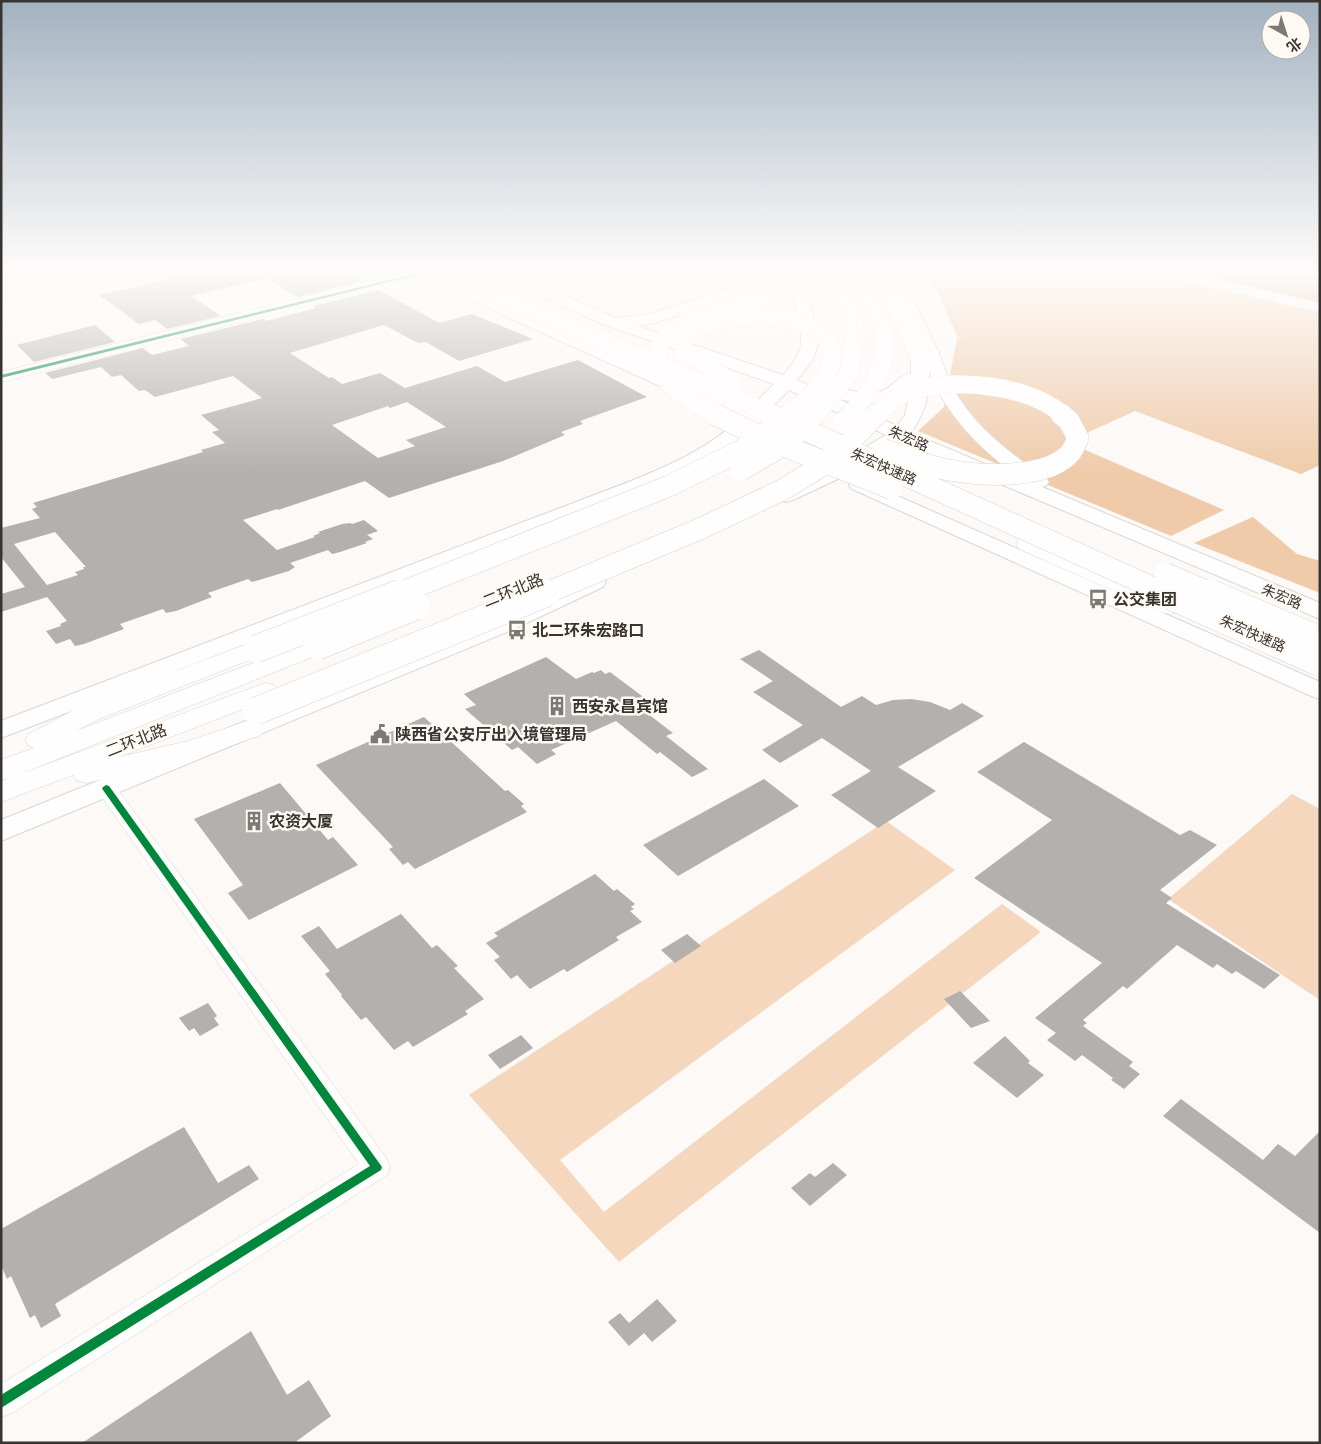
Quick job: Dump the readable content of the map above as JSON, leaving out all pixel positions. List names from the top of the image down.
{
  "streets": {
    "highway": ["朱宏快速路", "二环北路"],
    "main road": ["朱宏路"]
  },
  "crossings": [
    ["朱宏路", "朱宏快速路"]
  ],
  "places": {
    "bus stop": ["公交集团", "北二环朱宏路口"],
    "building": ["西安永昌宾馆", "农资大厦"],
    "public building": ["陕西省公安厅出入境管理局"]
  },
  "north": "bottom right"
}
